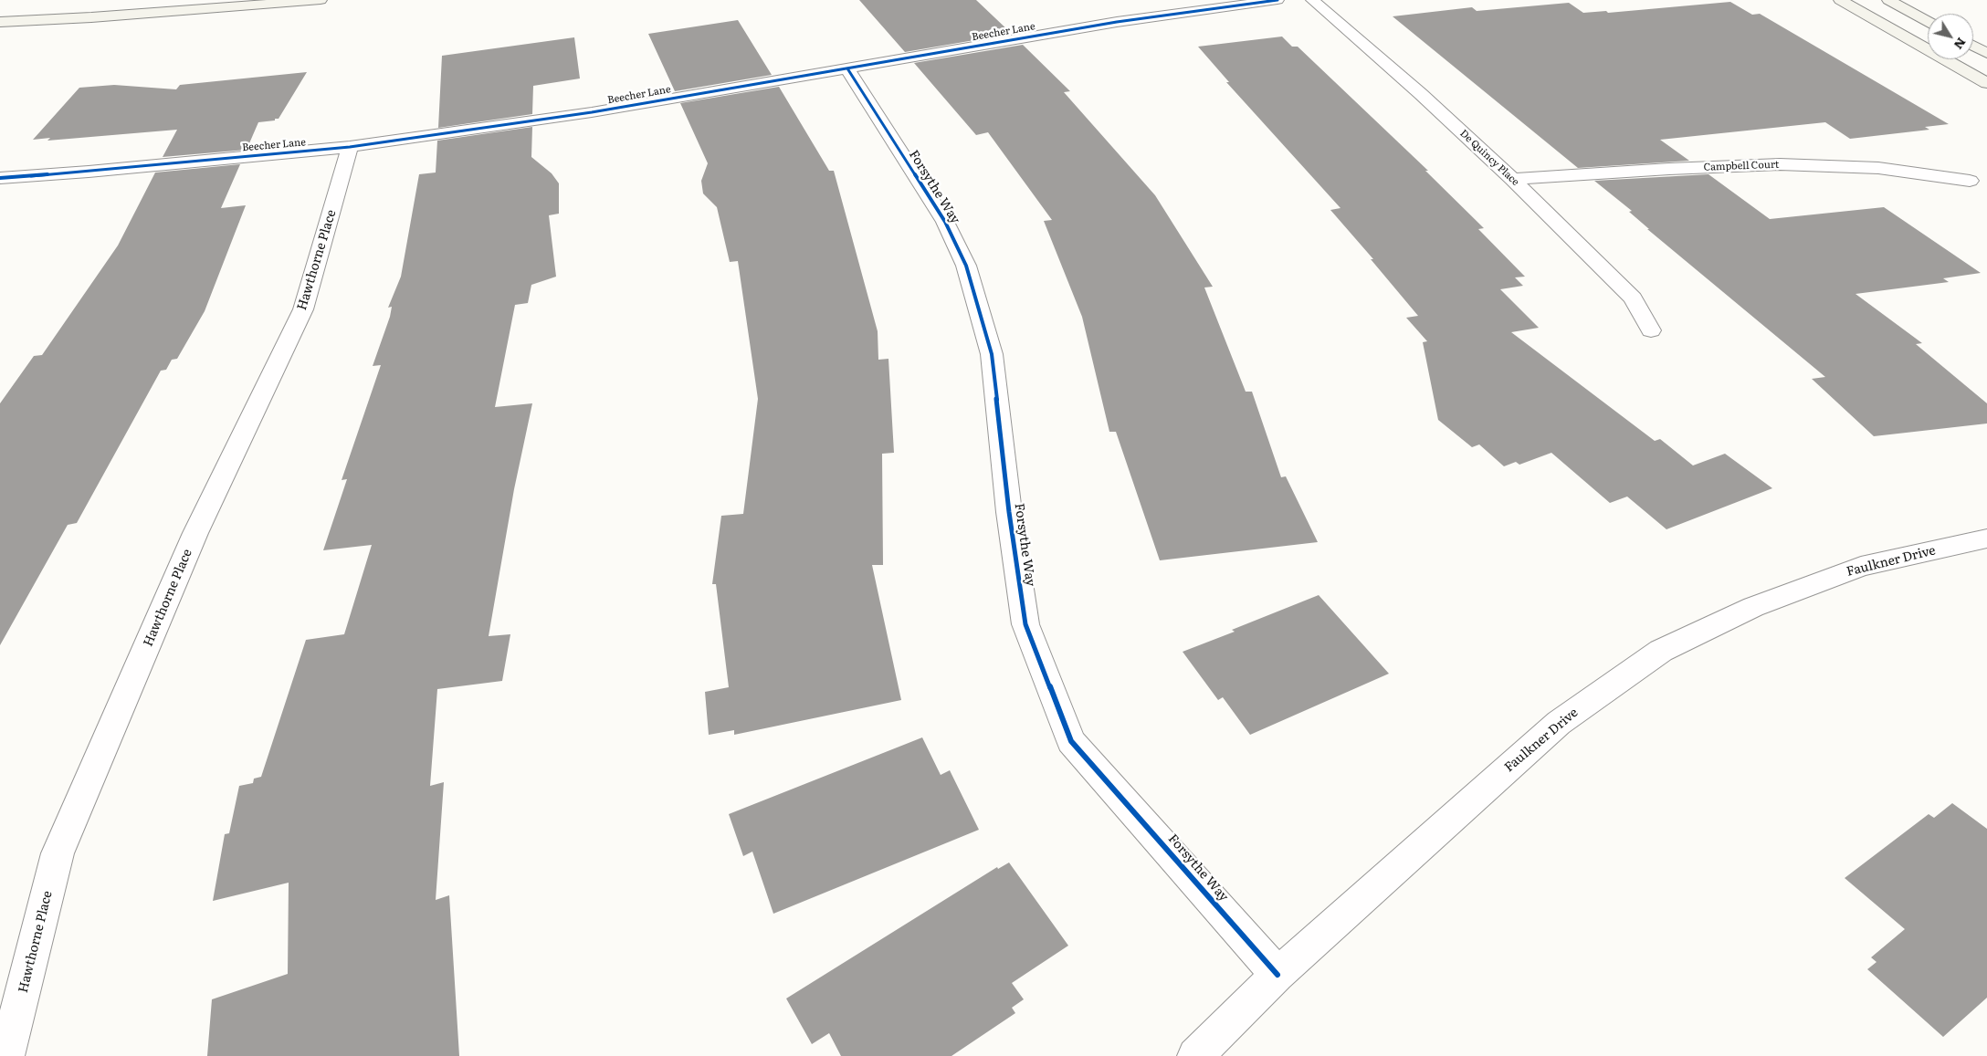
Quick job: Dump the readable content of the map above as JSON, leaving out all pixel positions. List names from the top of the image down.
{
  "streets": {
    "street": [
      "Beecher Lane",
      "De Quincy Place",
      "Campbell Court",
      "Forsythe Way",
      "Hawthorne Place",
      "Faulkner Drive"
    ]
  },
  "crossings": [
    ["Beecher Lane", "Forsythe Way"],
    ["Beecher Lane", "Hawthorne Place"],
    ["De Quincy Place", "Campbell Court"],
    ["Forsythe Way", "Faulkner Drive"]
  ],
  "north": "bottom right"
}
